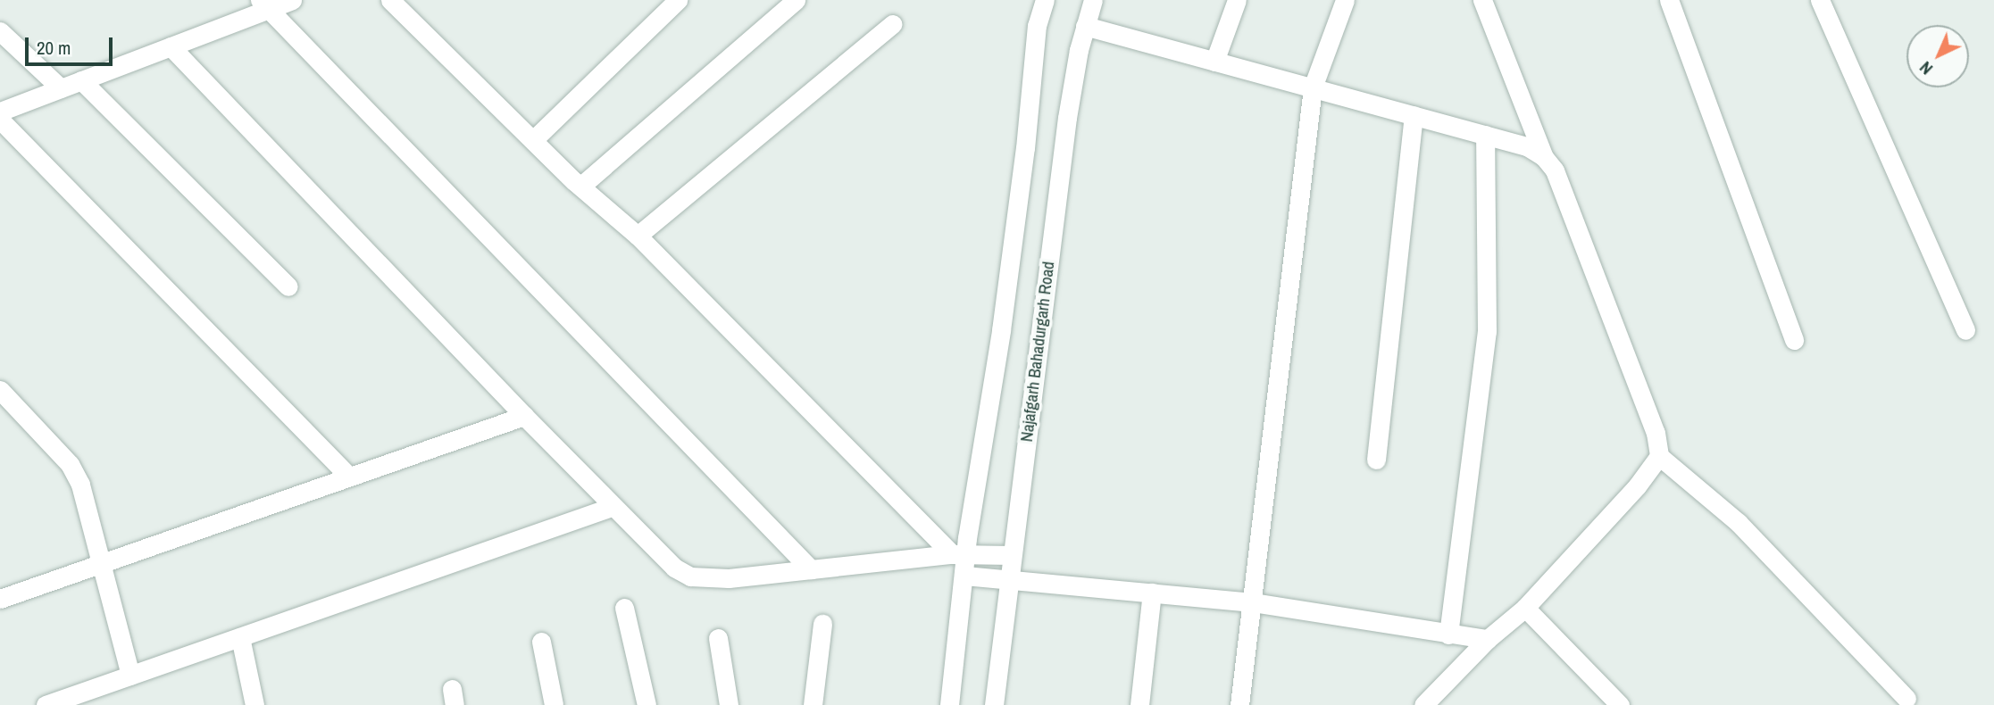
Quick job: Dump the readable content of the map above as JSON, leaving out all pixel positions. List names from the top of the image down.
{
  "streets": {
    "street": ["Najafgarh Bahadurgarh Road"]
  },
  "scale_bar": "20 m",
  "north": "bottom left"
}
